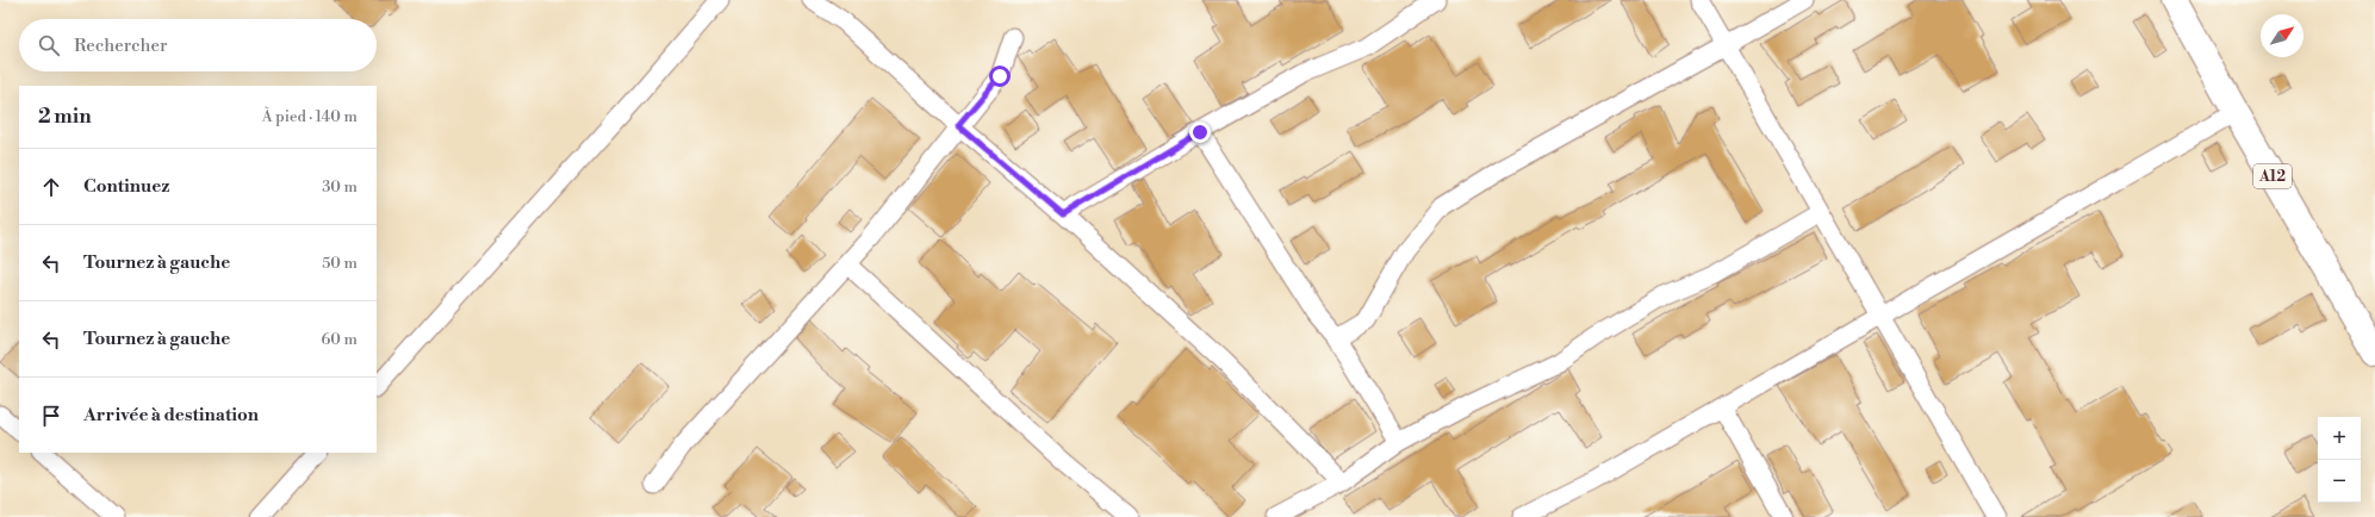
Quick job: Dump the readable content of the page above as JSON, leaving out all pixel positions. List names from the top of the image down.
{
  "streets": {
    "main road": ["A12"]
  },
  "north": "top right",
  "page": {
    "search": "Rechercher",
    "heading": ["2 min", "À pied · 140 m"],
    "list": [
      ["Continuez", "30 m"],
      ["Tournez à gauche", "50 m"],
      ["Tournez à gauche", "60 m"],
      "Arrivée à destination"
    ],
    "map_buttons": ["+", "−"]
  }
}
